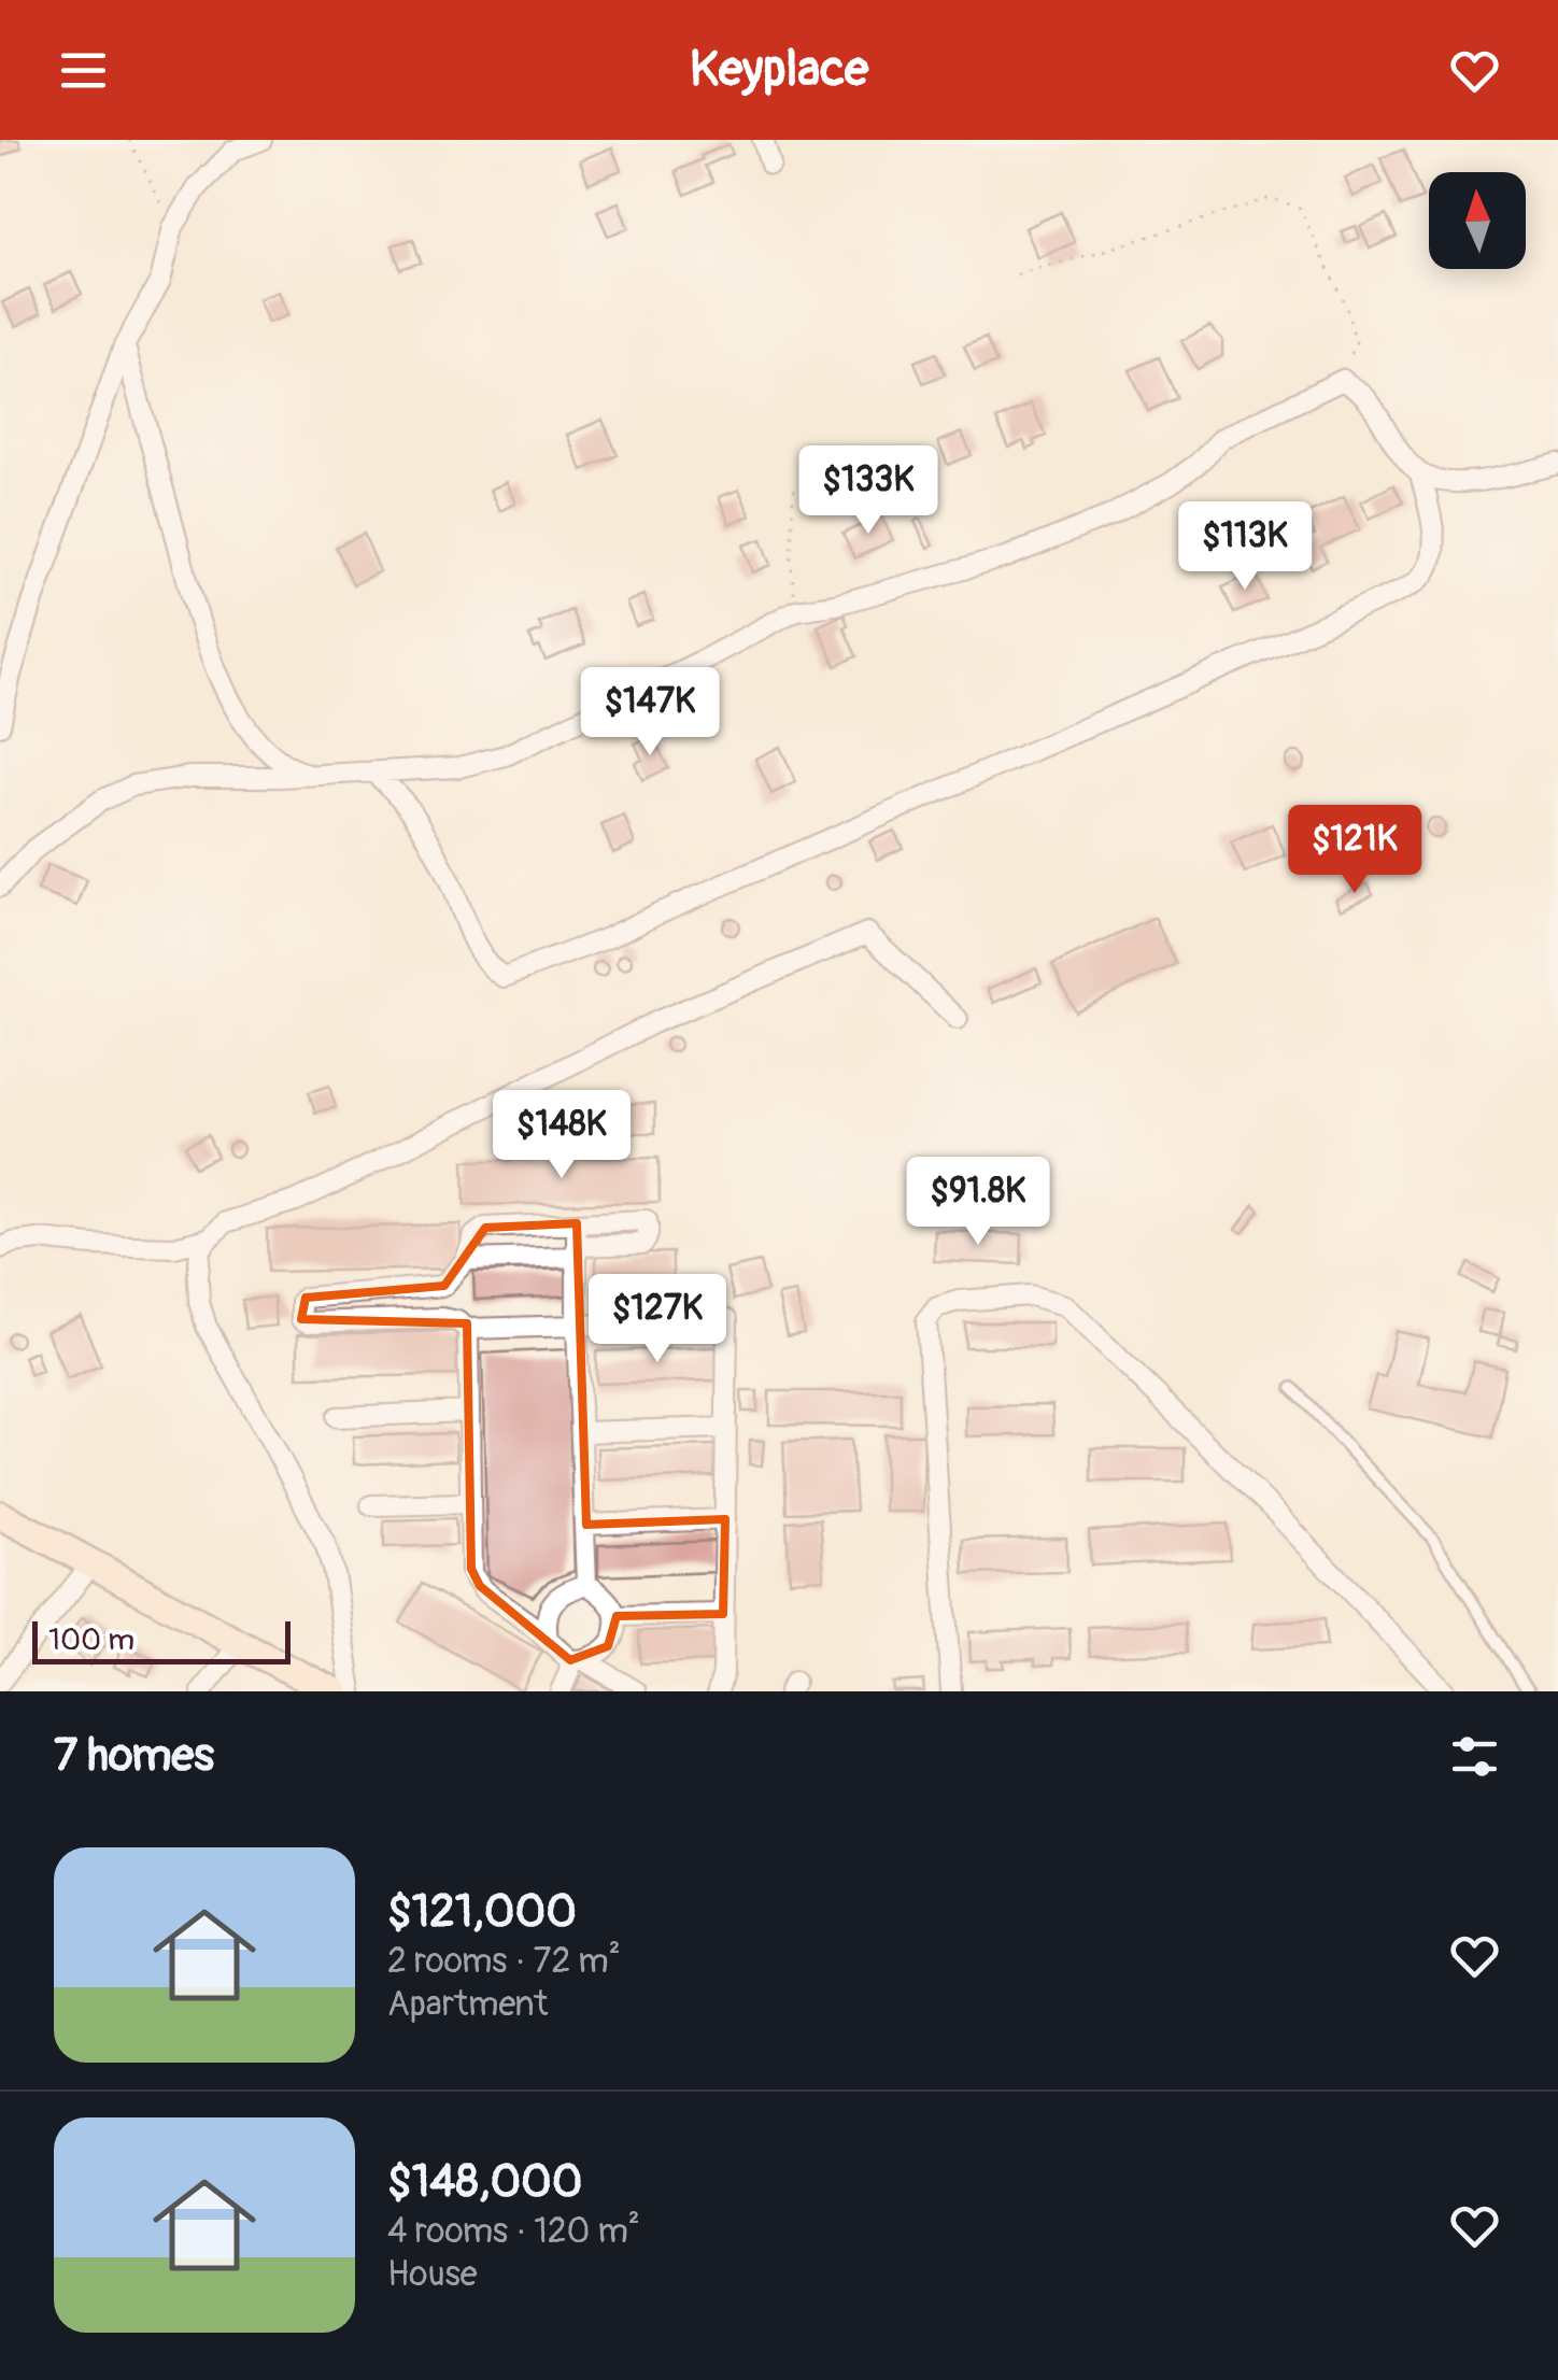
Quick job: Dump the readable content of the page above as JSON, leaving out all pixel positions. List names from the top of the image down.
{
  "scale_bar": "100 m",
  "north": "top",
  "page": {
    "header": "Keyplace",
    "price": [
      "$133K",
      "$113K",
      "$147K",
      "$121K",
      "$148K",
      "$91.8K",
      "$127K"
    ],
    "scale": "100 m",
    "heading": "7 homes",
    "list": [
      {
        "name": "$121,000",
        "note": "2 rooms · 72 m² · Apartment"
      },
      {
        "name": "$148,000",
        "note": "4 rooms · 120 m² · House"
      }
    ]
  }
}
